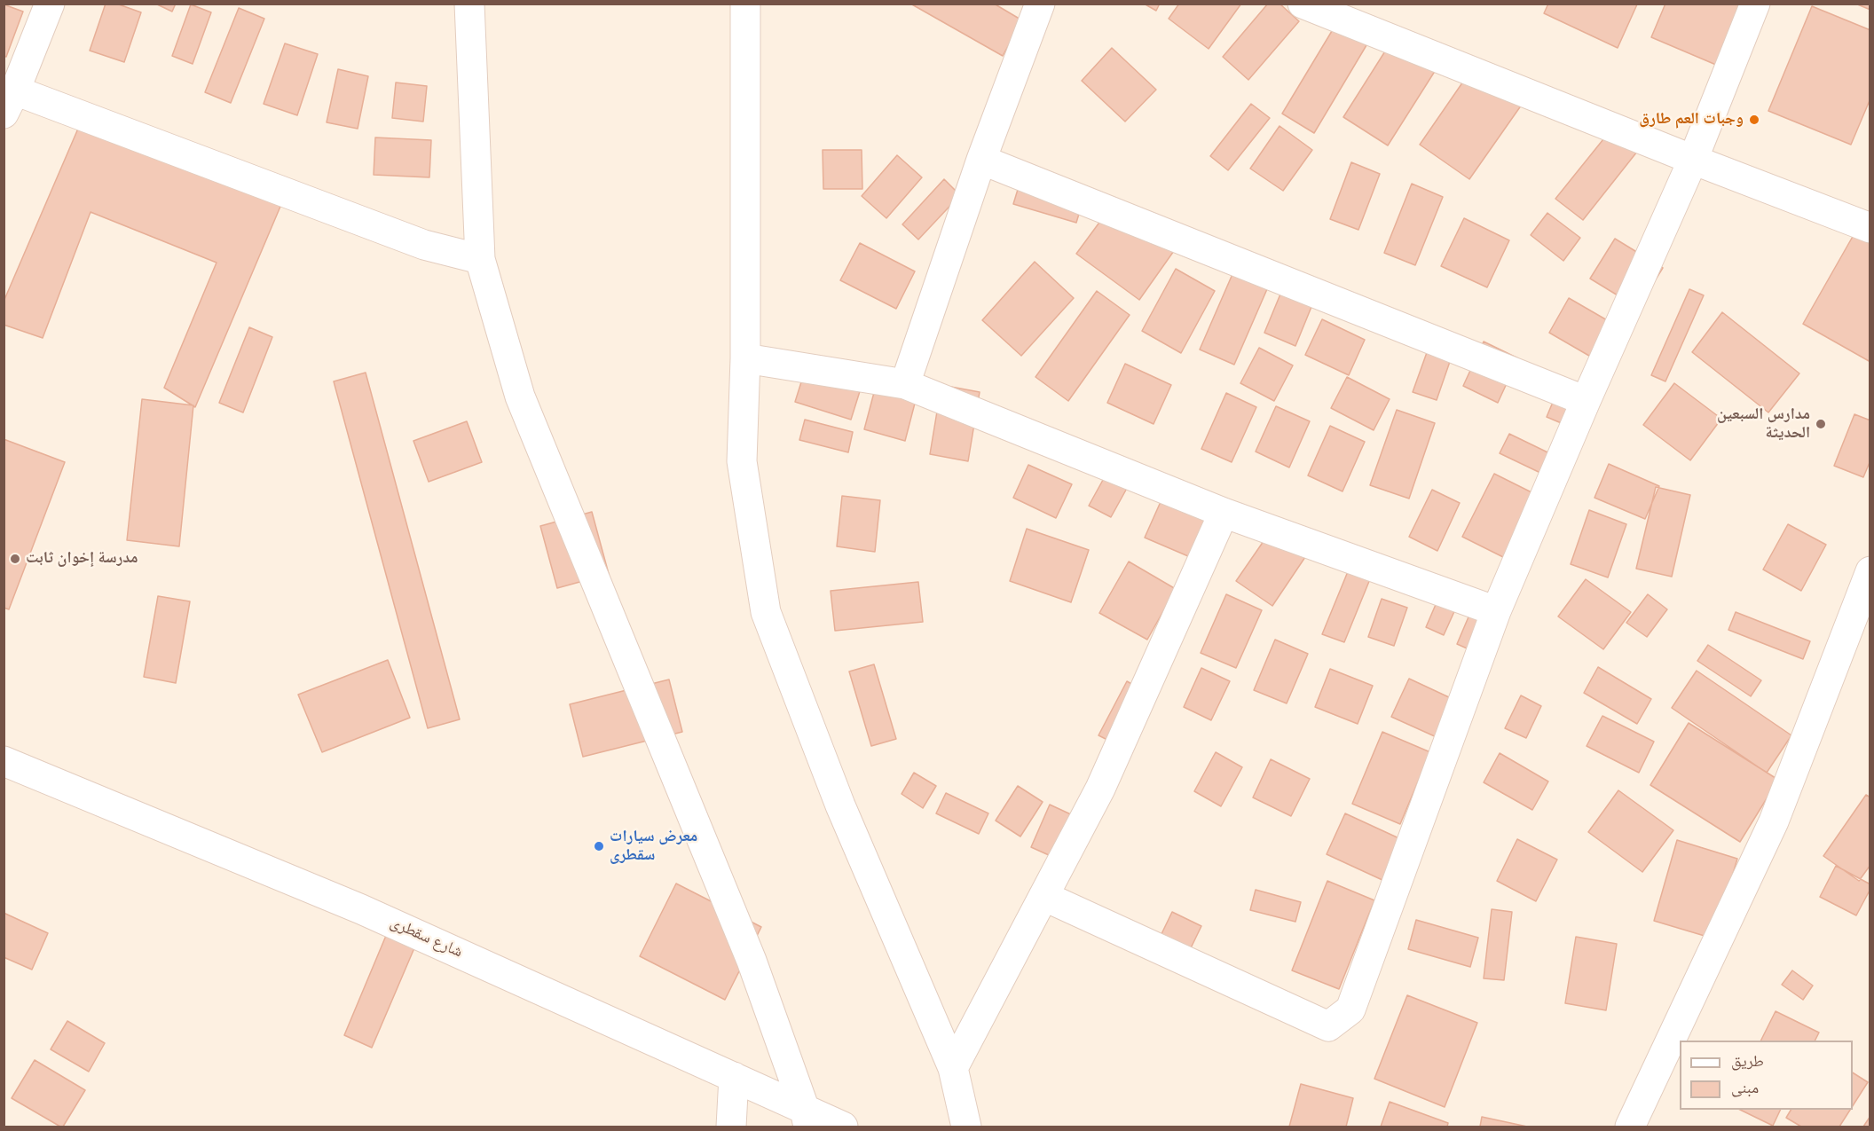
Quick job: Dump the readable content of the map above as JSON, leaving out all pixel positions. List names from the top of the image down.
{
  "streets": {
    "street": ["شارع سقطرى"]
  },
  "places": [
    "وجبات العم طارق",
    "مدارس السبعين الحديثة",
    "مدرسة إخوان ثابت",
    "معرض سيارات سقطرى"
  ],
  "legend": ["طريق", "مبنى"]
}
